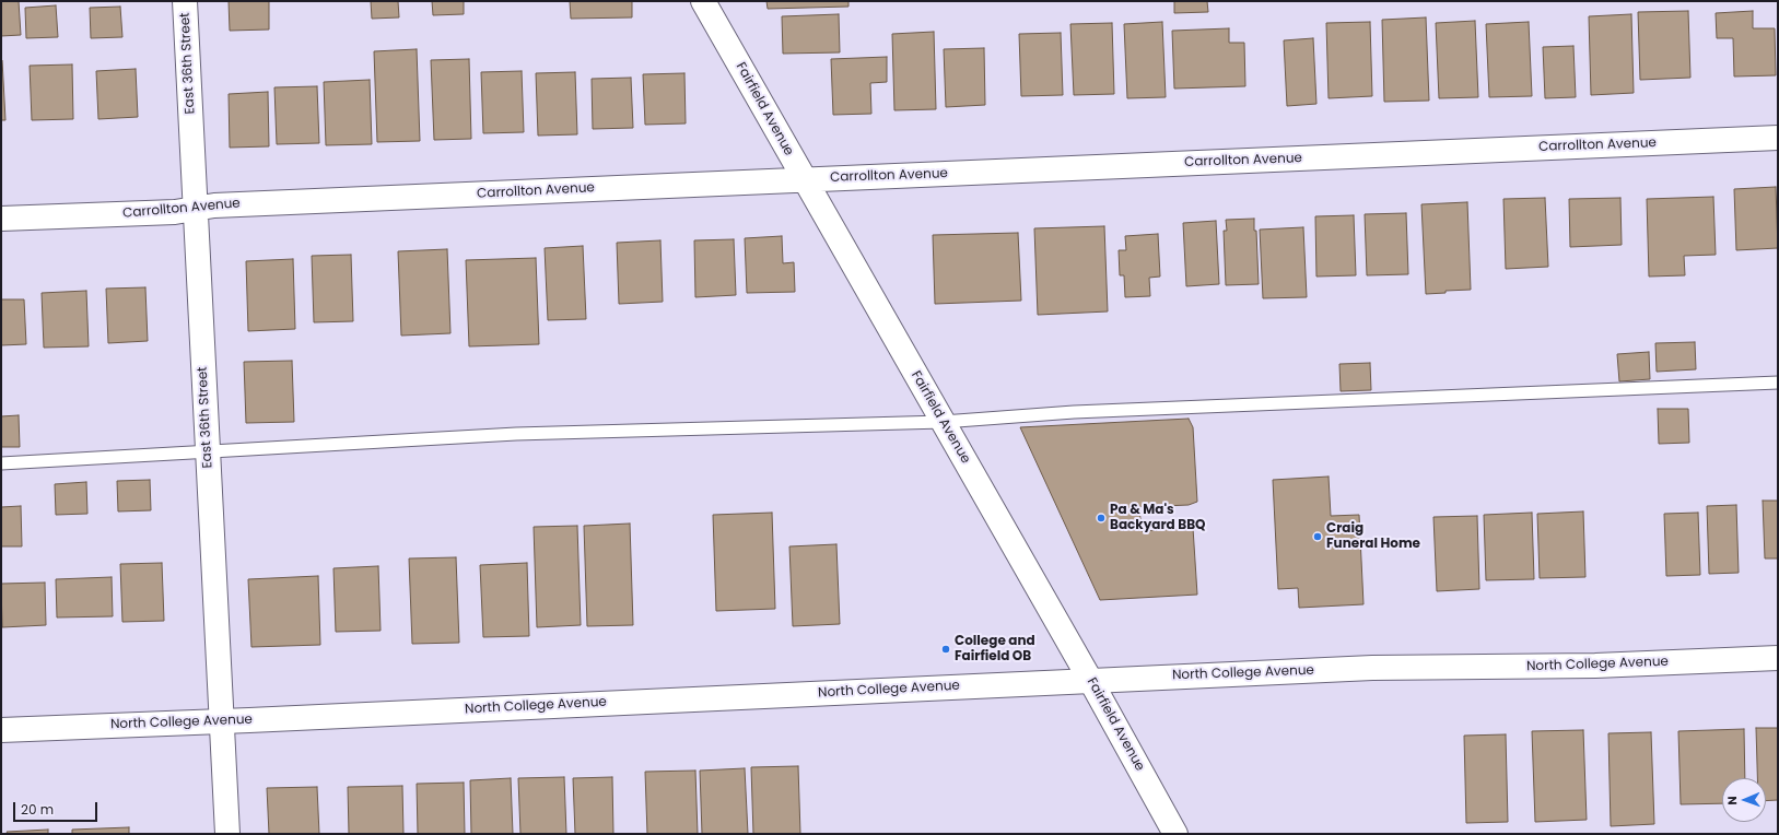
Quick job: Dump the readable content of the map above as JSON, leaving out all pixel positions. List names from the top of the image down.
{
  "streets": {
    "street": [
      "East 36th Street",
      "Fairfield Avenue",
      "Carrollton Avenue",
      "North College Avenue"
    ]
  },
  "crossings": [
    ["East 36th Street", "Carrollton Avenue"],
    ["East 36th Street", "North College Avenue"],
    ["Fairfield Avenue", "Carrollton Avenue"],
    ["Fairfield Avenue", "North College Avenue"]
  ],
  "places": ["Pa & Ma's Backyard BBQ", "Craig Funeral Home", "College and Fairfield OB"],
  "scale_bar": "20 m",
  "north": "left"
}
